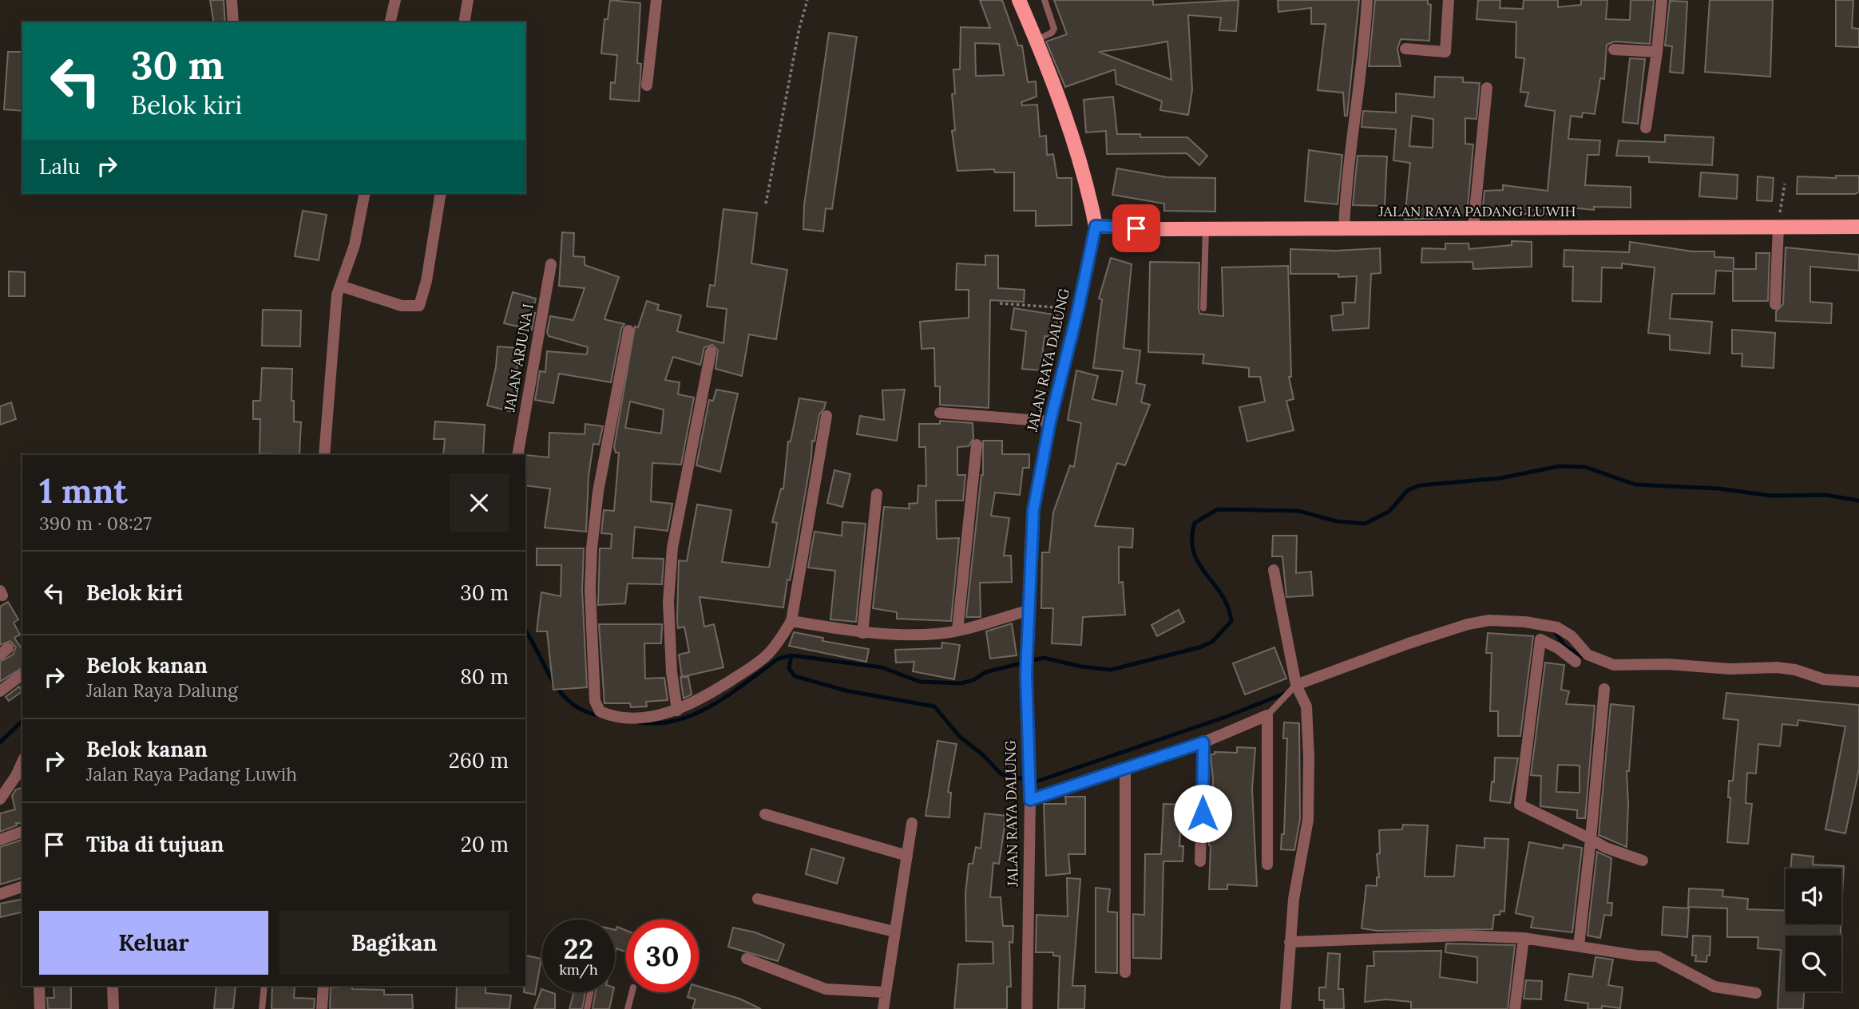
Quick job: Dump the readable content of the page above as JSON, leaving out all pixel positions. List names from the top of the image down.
{
  "streets": {
    "main road": ["JALAN RAYA PADANG LUWIH", "JALAN RAYA DALUNG"],
    "street": ["JALAN ARJUNA I"]
  },
  "crossings": [
    ["JALAN RAYA PADANG LUWIH", "JALAN RAYA DALUNG"]
  ],
  "page": {
    "turn": ["30 m", "Belok kiri"],
    "then": "Lalu",
    "heading": ["1 mnt", "390 m · 08:27"],
    "list": [
      {
        "name": "Belok kiri",
        "value": "30 m"
      },
      {
        "name": "Belok kanan",
        "note": "Jalan Raya Dalung",
        "value": "80 m"
      },
      {
        "name": "Belok kanan",
        "note": "Jalan Raya Padang Luwih",
        "value": "260 m"
      },
      {
        "name": "Tiba di tujuan",
        "value": "20 m"
      }
    ],
    "buttons": ["Keluar", "Bagikan"],
    "speed": "22 km/h",
    "limit": "30"
  }
}
